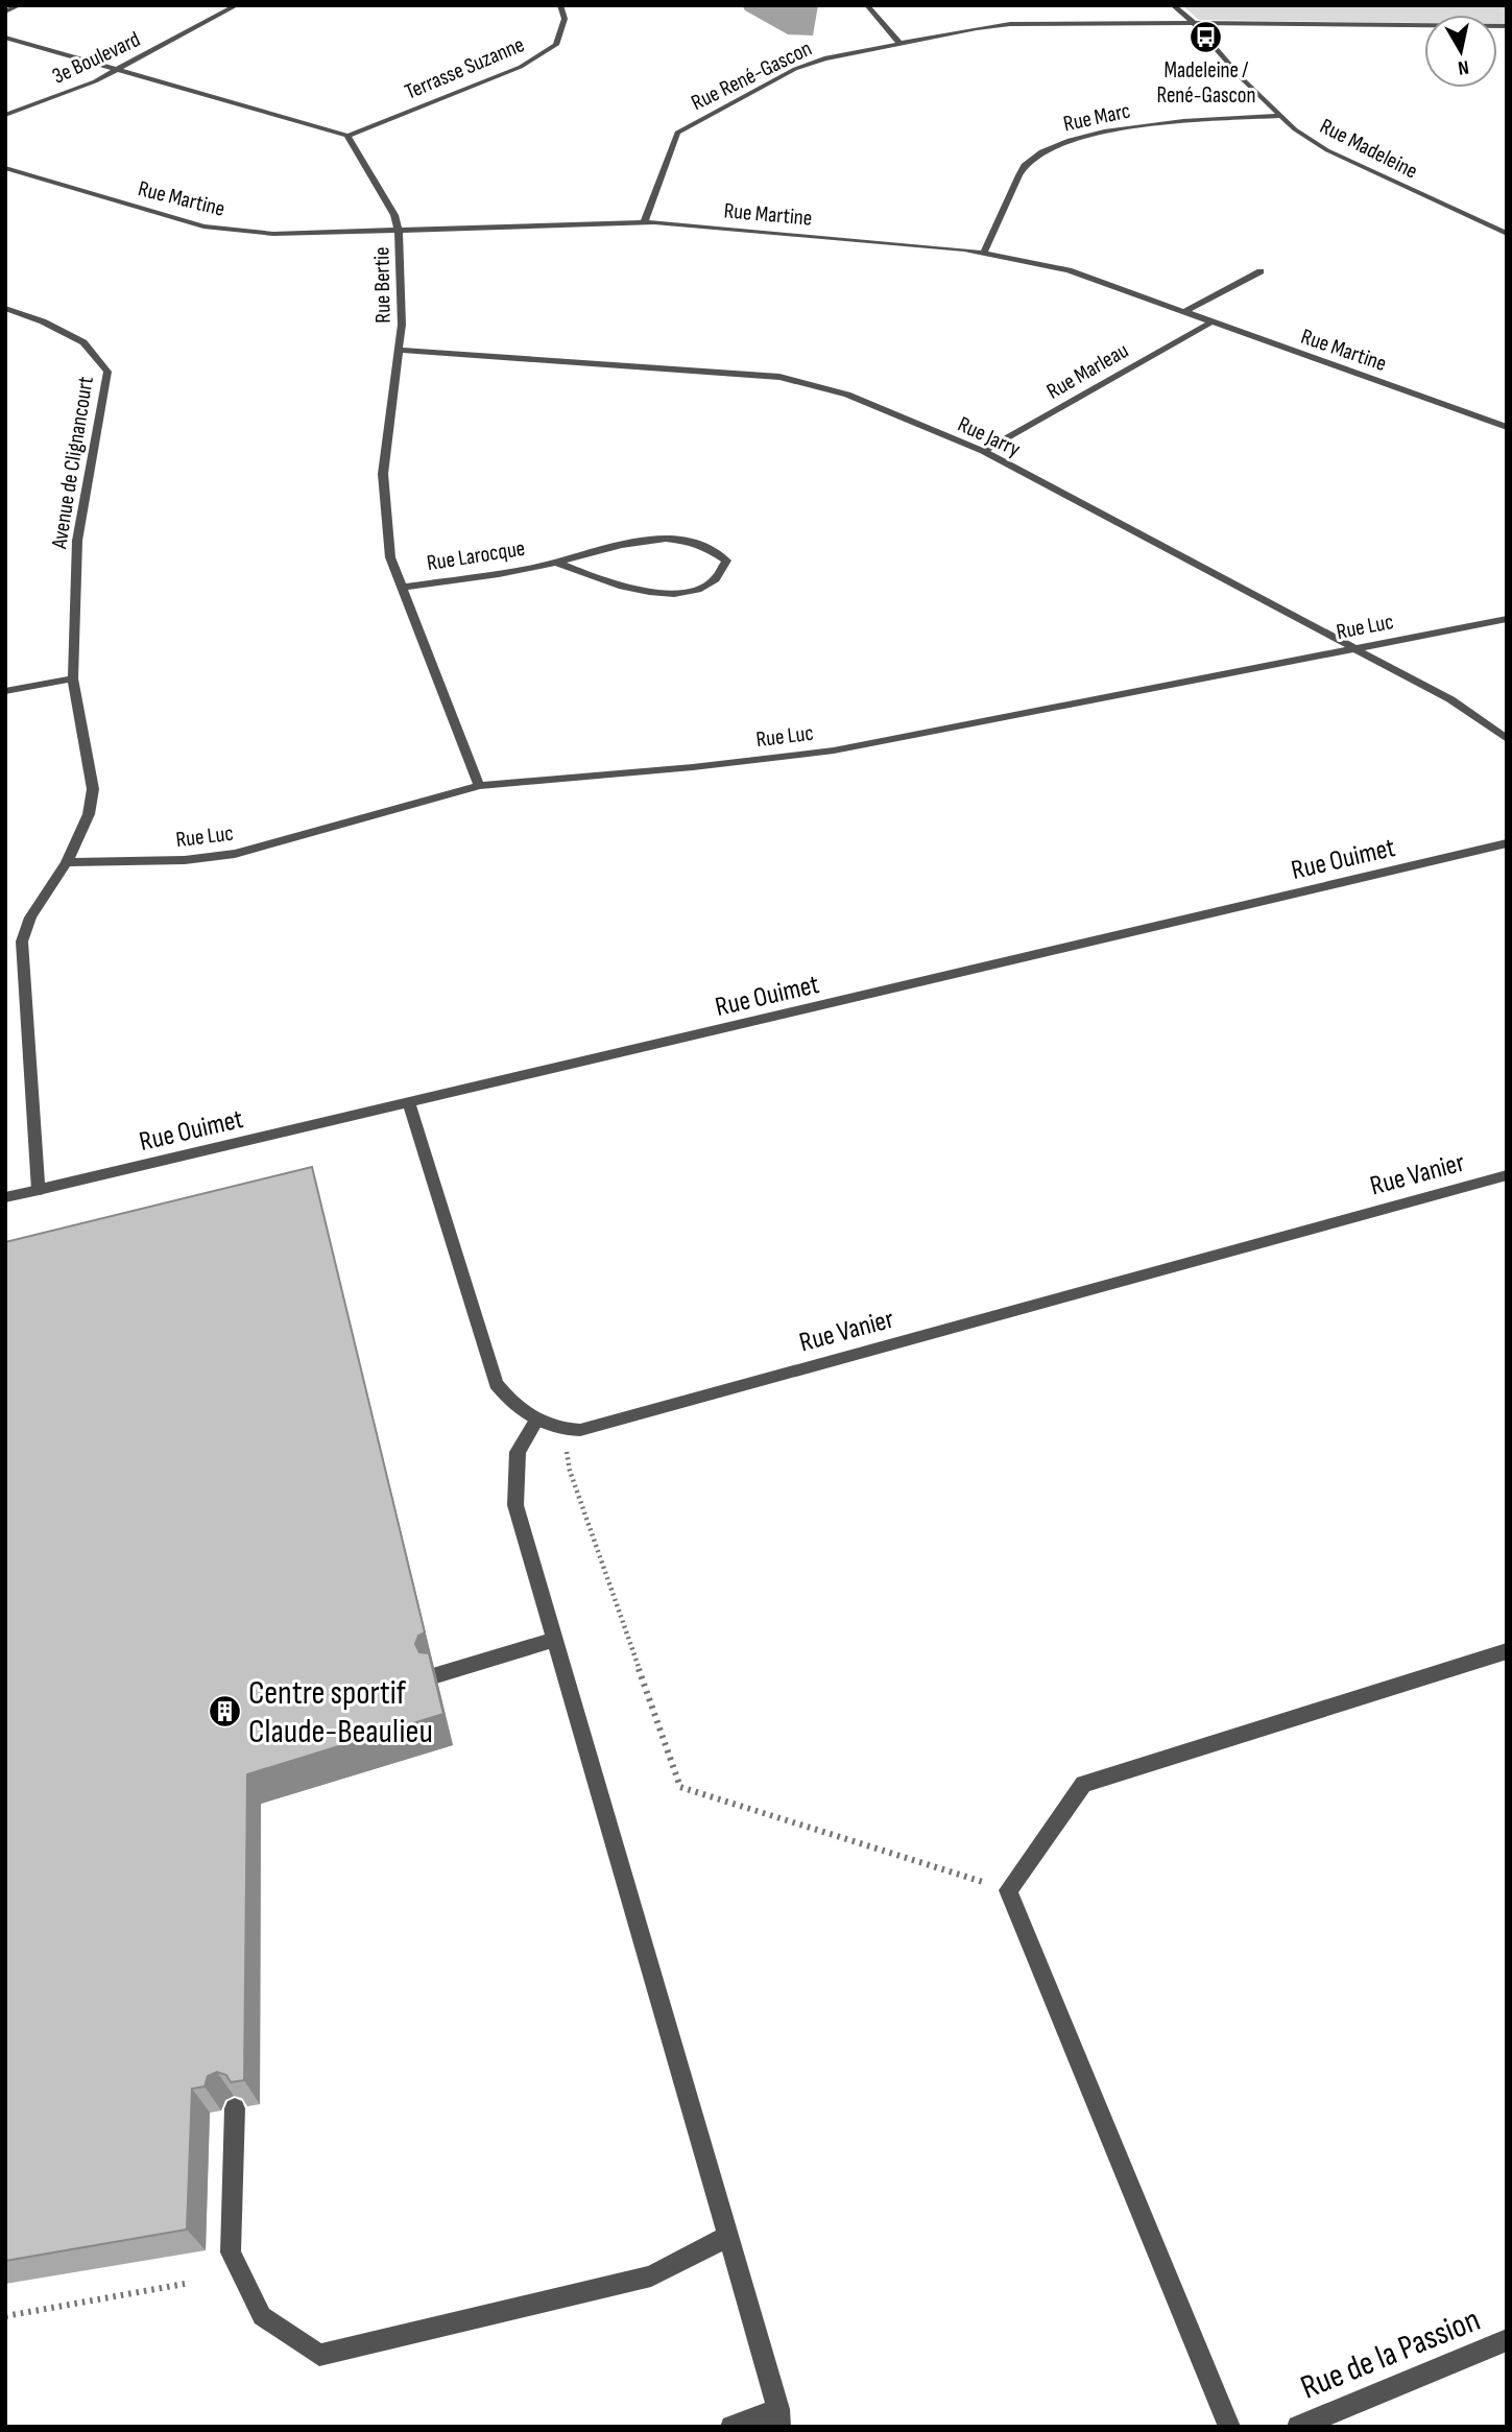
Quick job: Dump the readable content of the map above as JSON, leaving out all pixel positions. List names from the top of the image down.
{
  "streets": {
    "street": [
      "3e Boulevard",
      "Terrasse Suzanne",
      "Rue René-Gascon",
      "Rue Marc",
      "Rue Madeleine",
      "Rue Martine",
      "Rue Bertie",
      "Rue Marleau",
      "Rue Jarry",
      "Avenue de Clignancourt",
      "Rue Larocque",
      "Rue Luc",
      "Rue Ouimet",
      "Rue Vanier",
      "Rue de la Passion"
    ]
  },
  "crossings": [
    ["Terrasse Suzanne", "Rue Bertie"],
    ["Rue René-Gascon", "Rue Madeleine"],
    ["Rue René-Gascon", "Rue Martine"],
    ["Rue Marc", "Rue Madeleine"],
    ["Rue Marc", "Rue Martine"],
    ["Rue Martine", "Rue Bertie"],
    ["Rue Martine", "Rue Marleau"],
    ["Rue Bertie", "Rue Jarry"],
    ["Rue Bertie", "Rue Larocque"],
    ["Rue Bertie", "Rue Luc"],
    ["Rue Marleau", "Rue Jarry"],
    ["Rue Jarry", "Rue Luc"],
    ["Avenue de Clignancourt", "Rue Luc"],
    ["Avenue de Clignancourt", "Rue Ouimet"],
    ["Rue Ouimet", "Rue Vanier"]
  ],
  "places": {
    "bus stop": ["Madeleine / René-Gascon"],
    "building": ["Centre sportif Claude-Beaulieu"]
  },
  "north": "bottom"
}
